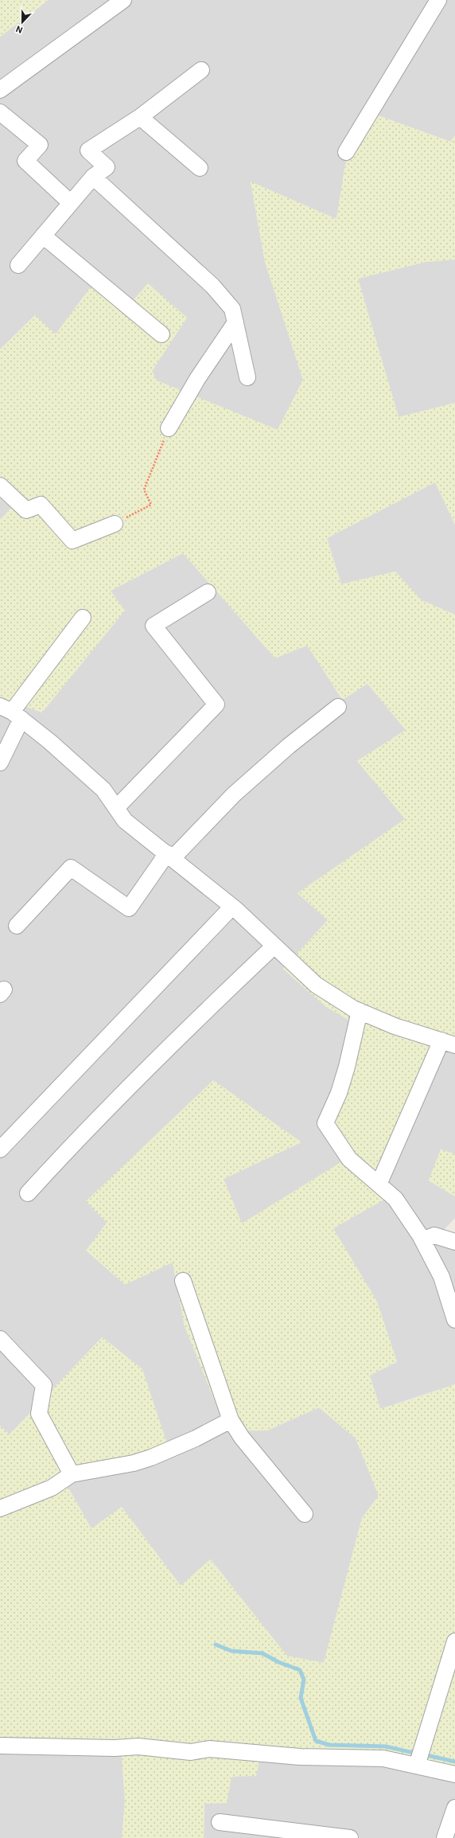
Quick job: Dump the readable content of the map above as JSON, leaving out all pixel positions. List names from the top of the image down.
{
  "north": "bottom"
}
